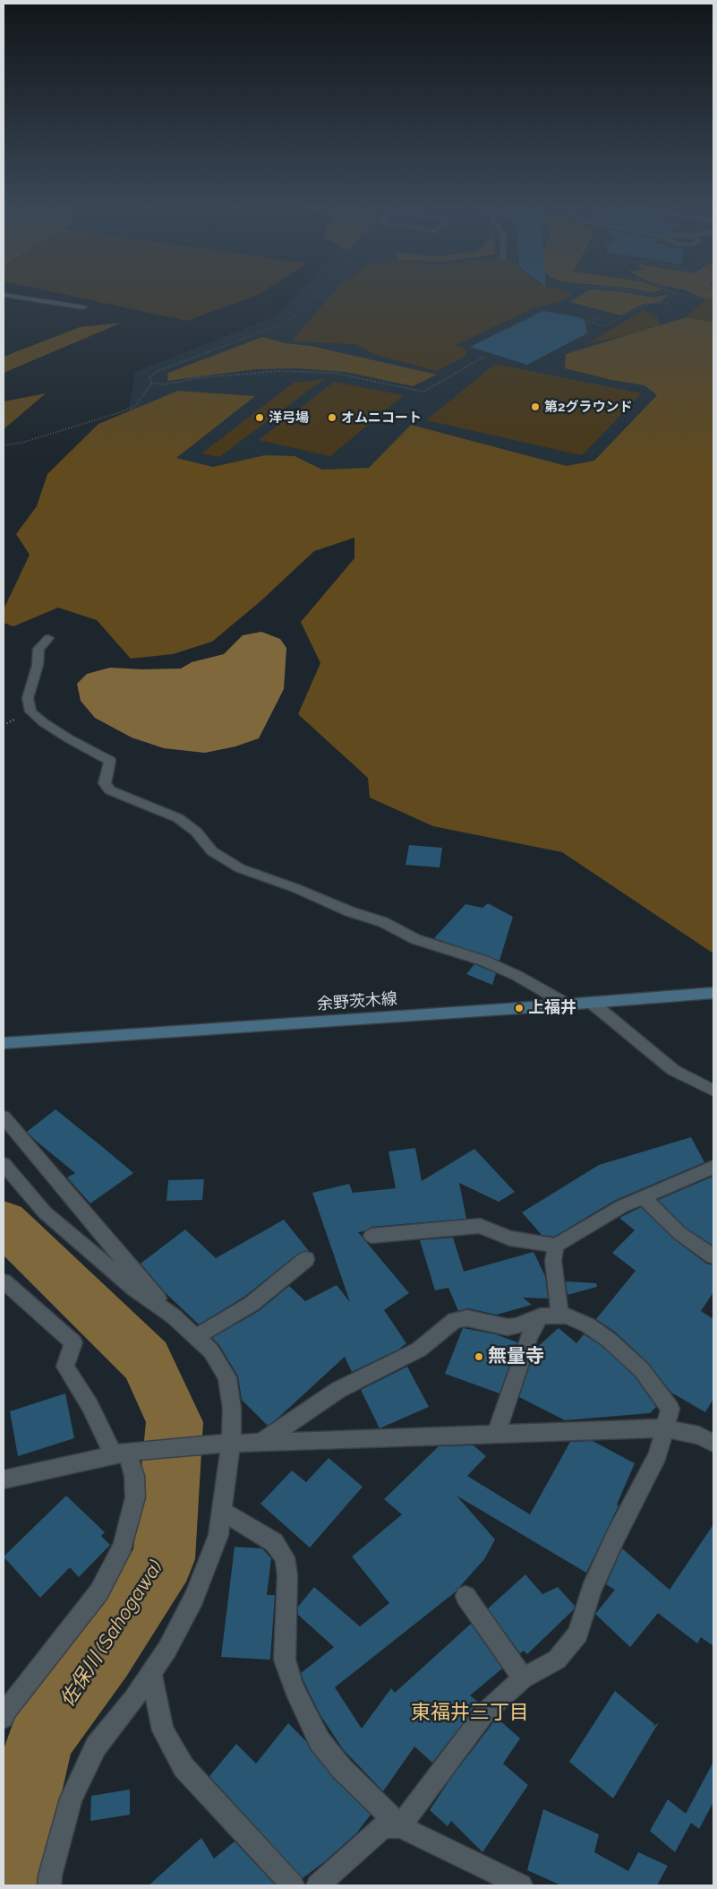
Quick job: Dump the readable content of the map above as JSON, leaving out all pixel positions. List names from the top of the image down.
{
  "streets": {
    "main road": ["余野茨木線"]
  },
  "districts": ["東福井三丁目"],
  "water": ["佐保川 (Sahogawa)"],
  "places": [
    "第2グラウンド",
    "洋弓場",
    "オムニコート",
    "上福井",
    "無量寺"
  ]
}
